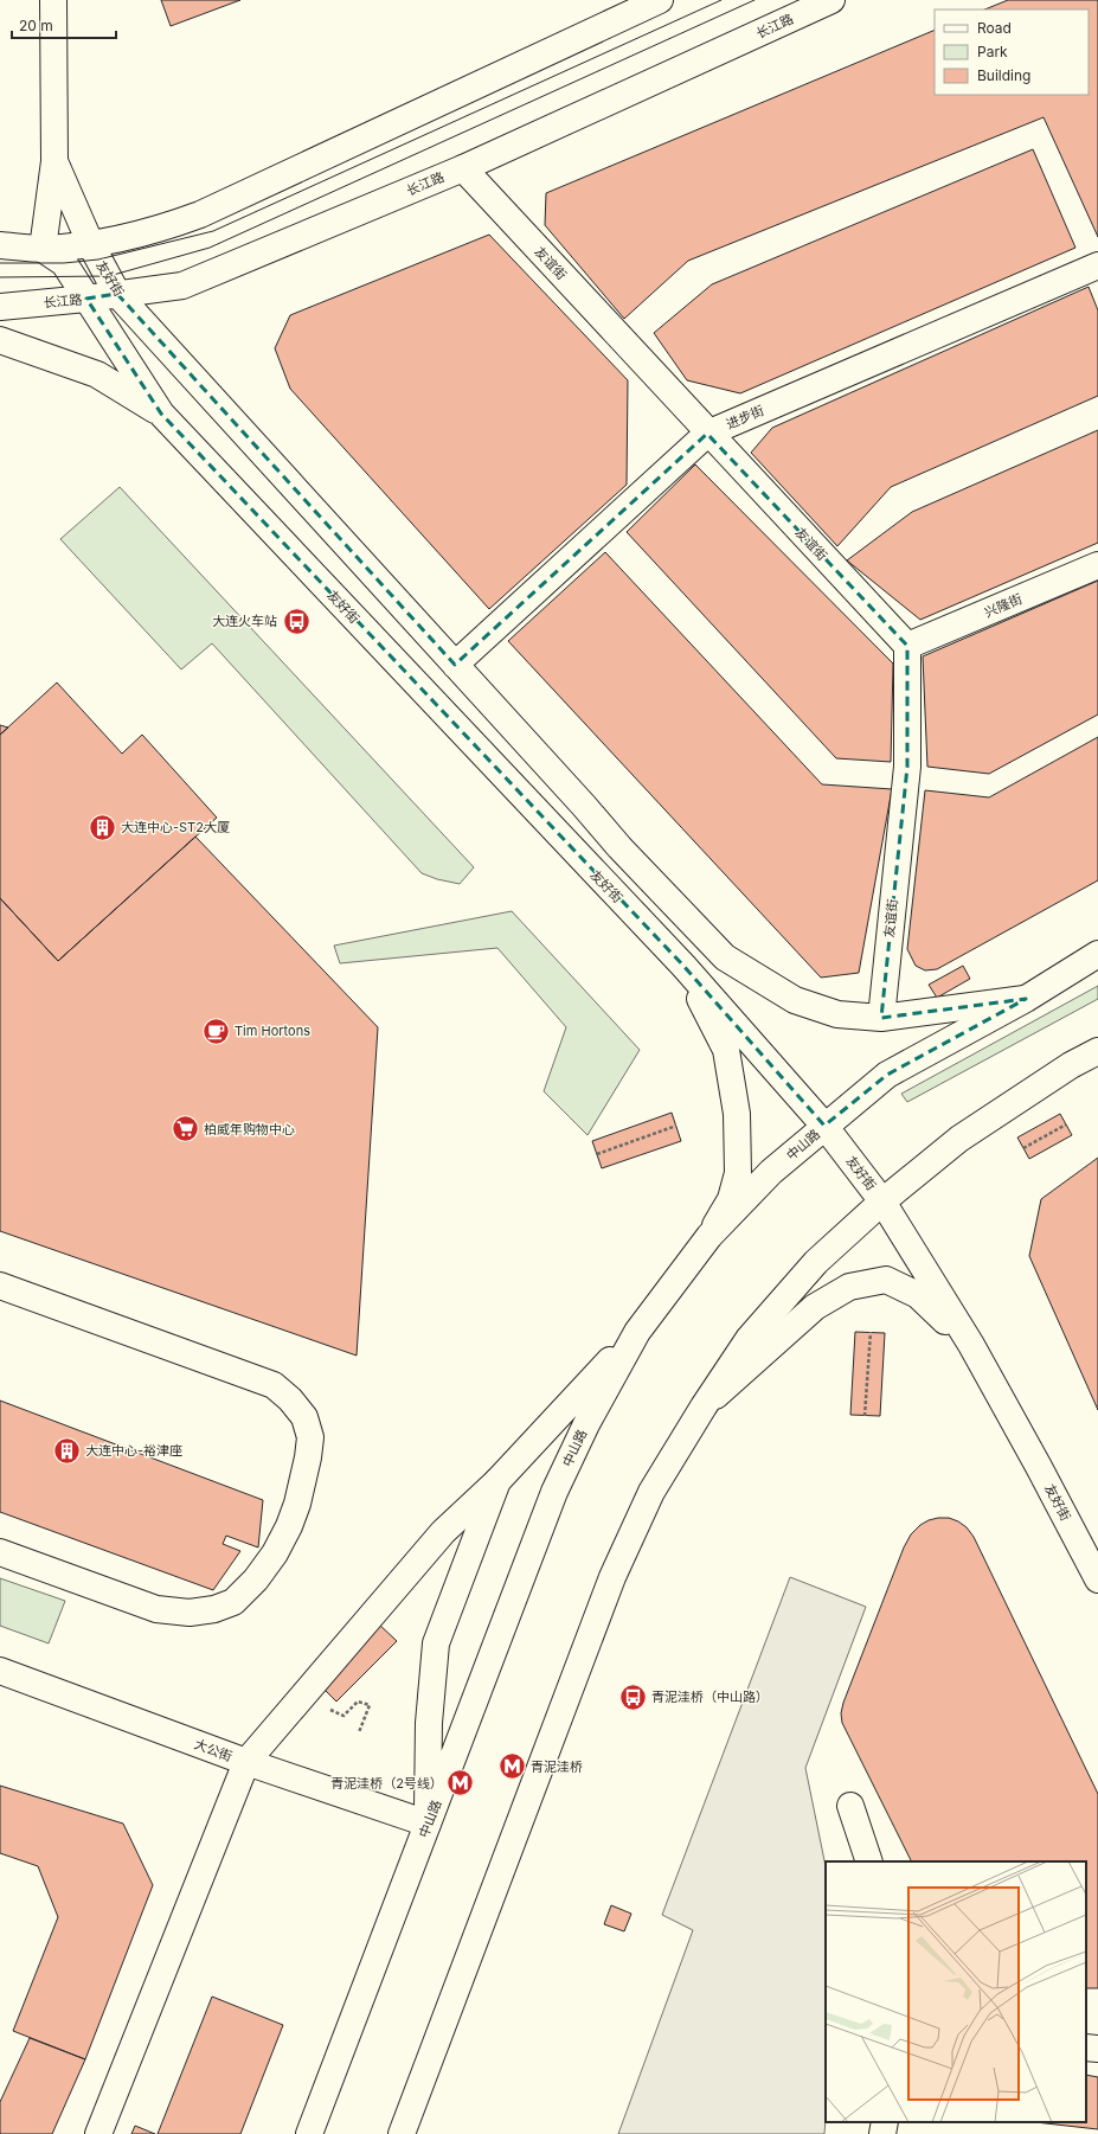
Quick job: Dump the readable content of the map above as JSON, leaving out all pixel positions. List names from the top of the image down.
{
  "streets": {
    "street": [
      "长江路",
      "友谊街",
      "友好街",
      "进步街",
      "兴隆街",
      "中山路",
      "大公街"
    ]
  },
  "crossings": [
    ["长江路", "友谊街"],
    ["长江路", "友好街"],
    ["友谊街", "友好街"],
    ["友谊街", "进步街"],
    ["友谊街", "兴隆街"],
    ["友好街", "进步街"],
    ["友好街", "中山路"],
    ["中山路", "大公街"]
  ],
  "places": {
    "bus stop": ["大连火车站", "青泥洼桥（中山路）"],
    "building": ["大连中心-ST2大厦", "大连中心-裕津座"],
    "cafe": ["Tim Hortons"],
    "supermarket": ["柏威年购物中心"],
    "metro station": ["青泥洼桥", "青泥洼桥（2号线）"]
  },
  "legend": ["Road", "Park", "Building"],
  "scale_bar": "20 m"
}
